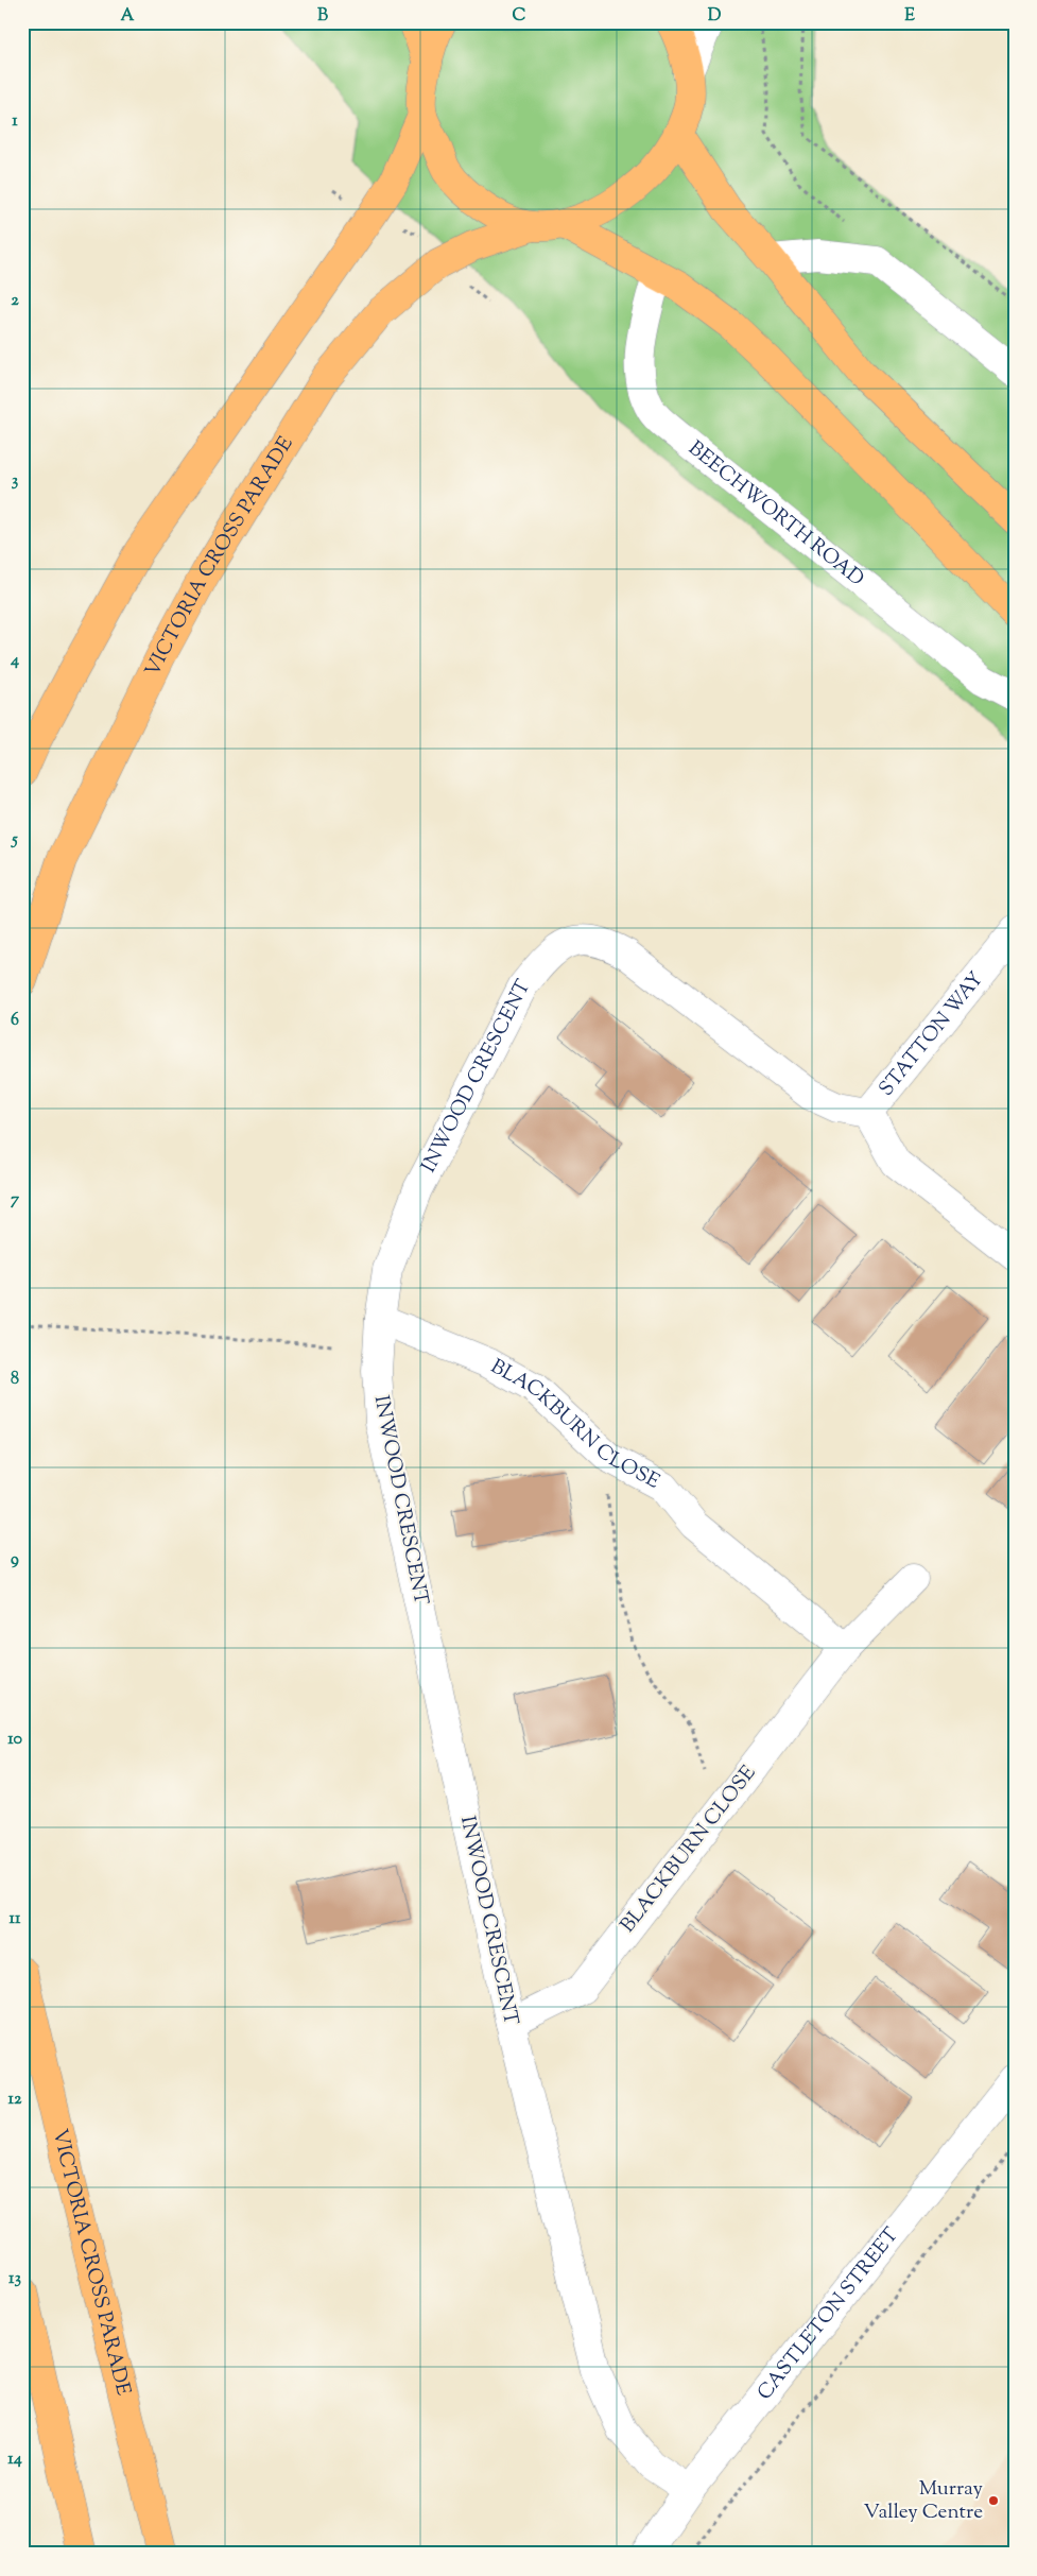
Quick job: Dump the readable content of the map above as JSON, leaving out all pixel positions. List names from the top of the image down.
{
  "streets": {
    "main road": ["VICTORIA CROSS PARADE"],
    "street": [
      "BEECHWORTH ROAD",
      "STATTON WAY",
      "INWOOD CRESCENT",
      "BLACKBURN CLOSE",
      "CASTLETON STREET"
    ]
  },
  "crossings": [
    ["STATTON WAY", "INWOOD CRESCENT"],
    ["INWOOD CRESCENT", "BLACKBURN CLOSE"],
    ["INWOOD CRESCENT", "CASTLETON STREET"]
  ],
  "places": ["Murray Valley Centre"],
  "grid": {
    "columns": [
      "A",
      "B",
      "C",
      "D",
      "E"
    ],
    "rows": [
      "1",
      "2",
      "3",
      "4",
      "5",
      "6",
      "7",
      "8",
      "9",
      "10",
      "11",
      "12",
      "13",
      "14"
    ]
  }
}
